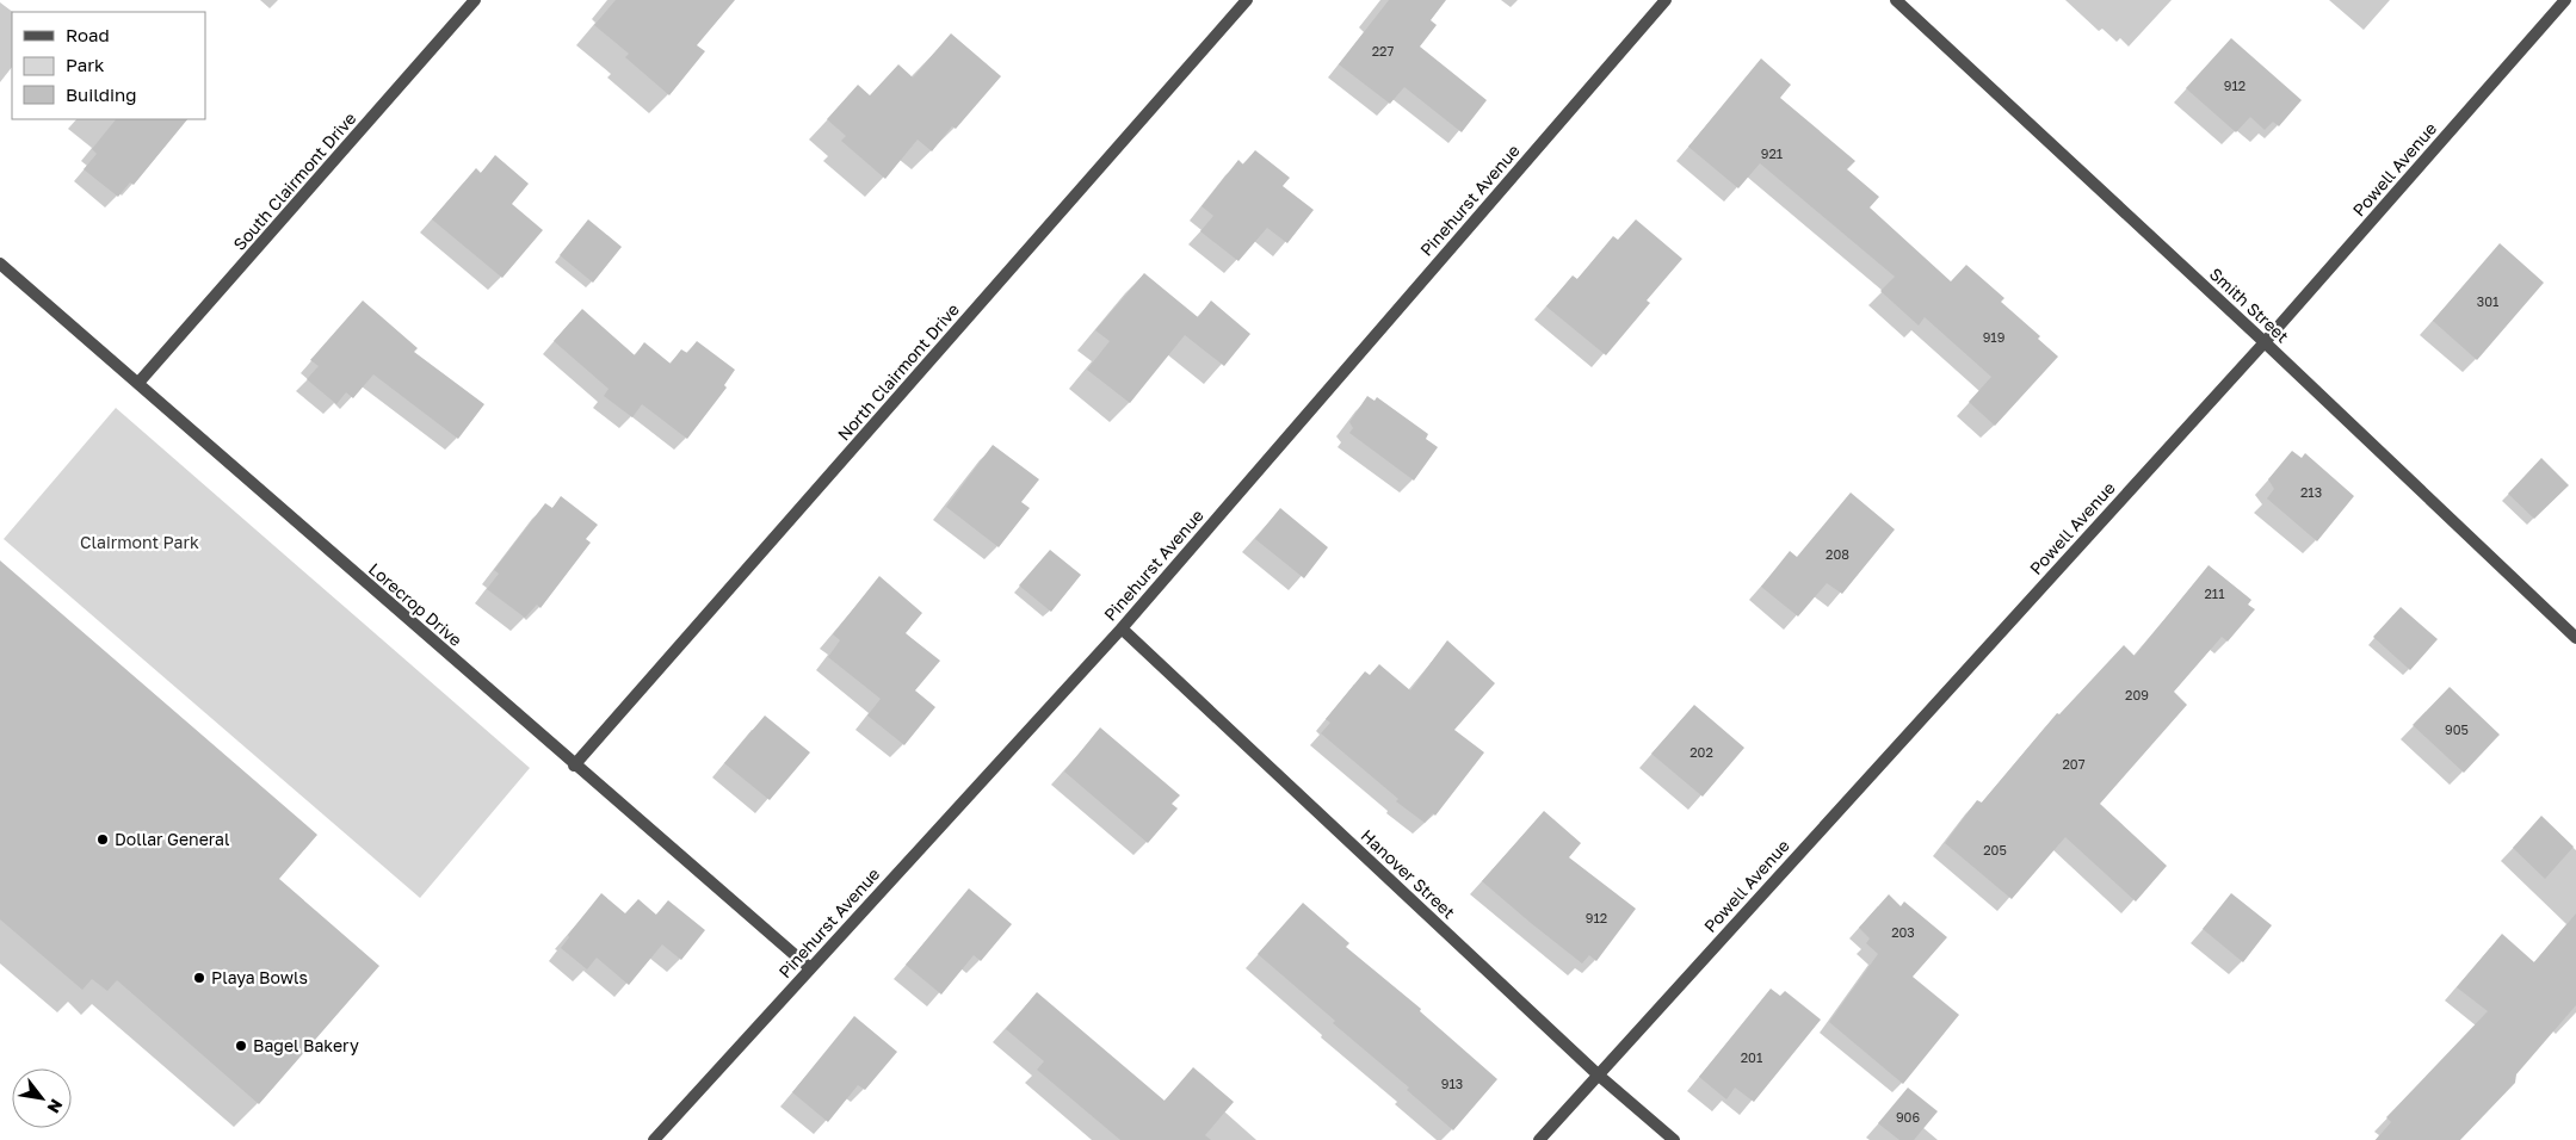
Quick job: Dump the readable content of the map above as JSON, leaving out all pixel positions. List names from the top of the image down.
{
  "streets": {
    "street": [
      "Powell Avenue",
      "South Clairmont Drive",
      "Pinehurst Avenue",
      "Smith Street",
      "North Clairmont Drive",
      "Lorecrop Drive",
      "Hanover Street"
    ]
  },
  "crossings": [
    ["Powell Avenue", "Smith Street"],
    ["Powell Avenue", "Hanover Street"],
    ["South Clairmont Drive", "Lorecrop Drive"],
    ["Pinehurst Avenue", "Lorecrop Drive"],
    ["Pinehurst Avenue", "Hanover Street"],
    ["North Clairmont Drive", "Lorecrop Drive"]
  ],
  "parks": ["Clairmont Park"],
  "places": ["Dollar General", "Playa Bowls", "Bagel Bakery"],
  "house_numbers": [
    "227",
    "912",
    "921",
    "301",
    "919",
    "213",
    "208",
    "211",
    "209",
    "905",
    "202",
    "207",
    "205",
    "912",
    "203",
    "201",
    "913",
    "906"
  ],
  "legend": ["Road", "Park", "Building"],
  "north": "bottom right"
}
